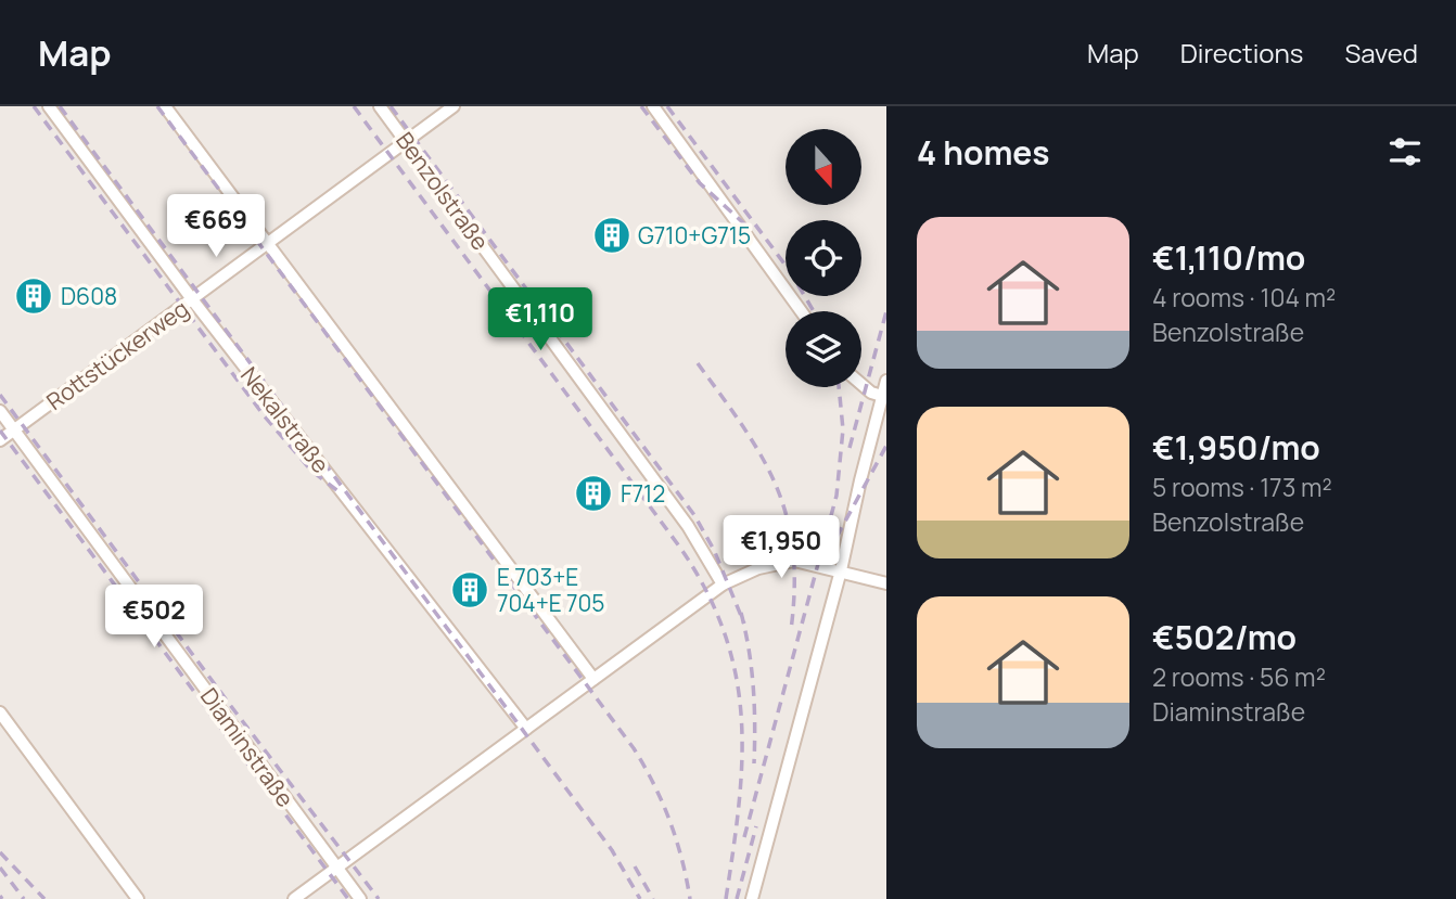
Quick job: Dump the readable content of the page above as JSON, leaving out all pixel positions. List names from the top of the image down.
{
  "streets": {
    "street": [
      "Benzolstraße",
      "Rottstückerweg",
      "Nekalstraße",
      "Diaminstraße"
    ]
  },
  "crossings": [
    ["Benzolstraße", "Rottstückerweg"],
    ["Rottstückerweg", "Nekalstraße"],
    ["Rottstückerweg", "Diaminstraße"]
  ],
  "places": {
    "building": [
      "G710+G715",
      "D608",
      "F712",
      "E 703+E 704+E 705"
    ]
  },
  "north": "bottom",
  "page": {
    "header": "Map",
    "nav": ["Map", "Directions", "Saved"],
    "heading": "4 homes",
    "price": [
      "€669",
      "€1,110",
      "€1,950",
      "€502"
    ],
    "list": [
      {
        "name": "€1,110/mo",
        "note": "4 rooms · 104 m² · Benzolstraße"
      },
      {
        "name": "€1,950/mo",
        "note": "5 rooms · 173 m² · Benzolstraße"
      },
      {
        "name": "€502/mo",
        "note": "2 rooms · 56 m² · Diaminstraße"
      }
    ]
  }
}
